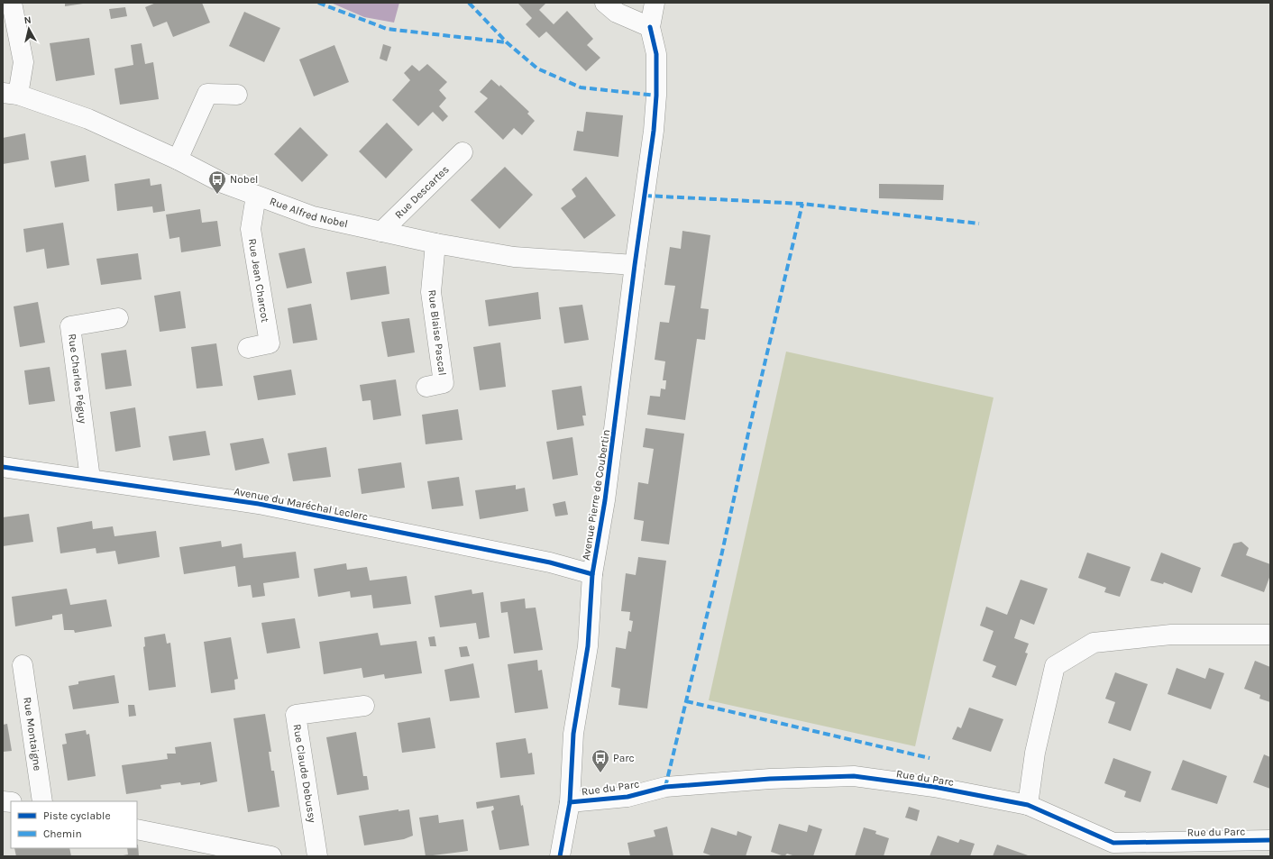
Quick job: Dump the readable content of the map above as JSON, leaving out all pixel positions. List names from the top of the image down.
{
  "streets": {
    "street": [
      "Rue Descartes",
      "Rue Alfred Nobel",
      "Rue Jean Charcot",
      "Rue Blaise Pascal",
      "Rue Charles Péguy",
      "Avenue Pierre de Coubertin",
      "Avenue du Maréchal Leclerc",
      "Rue Montaigne",
      "Rue Claude Debussy",
      "Rue du Parc"
    ]
  },
  "crossings": [
    ["Rue Descartes", "Rue Alfred Nobel"],
    ["Rue Alfred Nobel", "Rue Jean Charcot"],
    ["Rue Alfred Nobel", "Rue Blaise Pascal"],
    ["Rue Alfred Nobel", "Avenue Pierre de Coubertin"],
    ["Rue Charles Péguy", "Avenue du Maréchal Leclerc"],
    ["Avenue Pierre de Coubertin", "Avenue du Maréchal Leclerc"],
    ["Avenue Pierre de Coubertin", "Rue du Parc"]
  ],
  "places": {
    "bus stop": ["Nobel", "Parc"]
  },
  "legend": ["Piste cyclable", "Chemin"],
  "north": "top"
}
